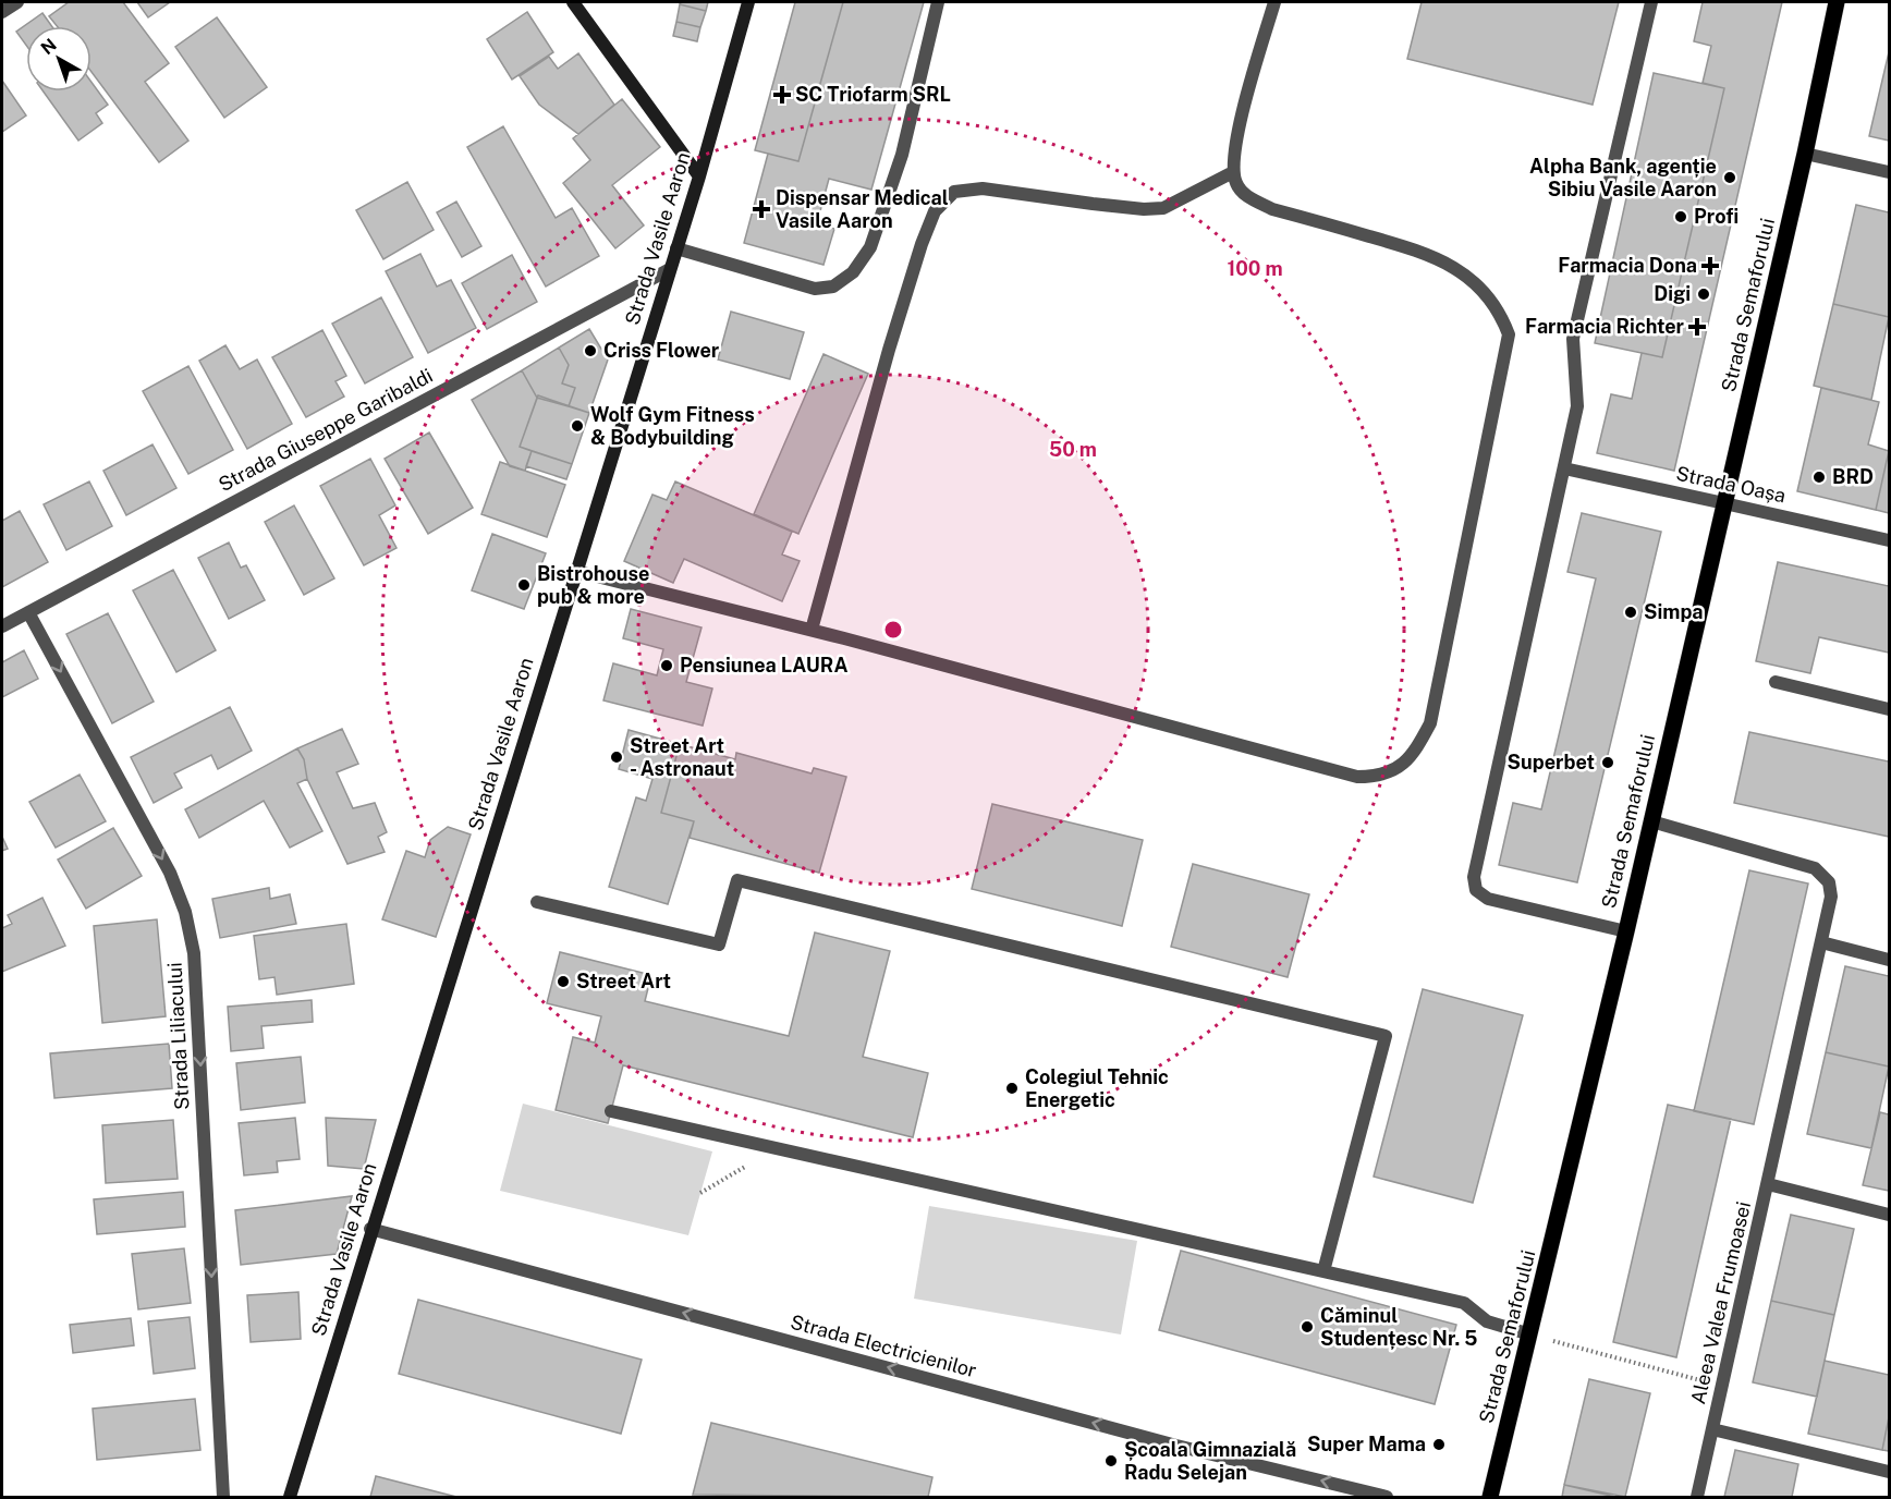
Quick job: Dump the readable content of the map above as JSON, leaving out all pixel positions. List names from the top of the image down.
{
  "streets": {
    "main road": ["Strada Semaforului"],
    "street": [
      "Strada Vasile Aaron",
      "Strada Giuseppe Garibaldi",
      "Strada Oașa",
      "Strada Liliacului",
      "Aleea Valea Frumoasei",
      "Strada Electricienilor"
    ]
  },
  "crossings": [
    ["Strada Vasile Aaron", "Strada Giuseppe Garibaldi"],
    ["Strada Vasile Aaron", "Strada Electricienilor"],
    ["Strada Semaforului", "Strada Oașa"],
    ["Strada Semaforului", "Aleea Valea Frumoasei"],
    ["Strada Giuseppe Garibaldi", "Strada Liliacului"]
  ],
  "one_way": ["Strada Liliacului", "Strada Electricienilor"],
  "places": {
    "health": [
      "SC Triofarm SRL",
      "Dispensar Medical Vasile Aaron",
      "Farmacia Dona",
      "Farmacia Richter"
    ],
    "other": [
      "Alpha Bank, agenție Sibiu Vasile Aaron",
      "Profi",
      "Digi",
      "Criss Flower",
      "Wolf Gym Fitness & Bodybuilding",
      "BRD",
      "Bistrohouse pub & more",
      "Simpa",
      "Pensiunea LAURA",
      "Street Art - Astronaut",
      "Superbet",
      "Street Art",
      "Colegiul Tehnic Energetic",
      "Căminul Studențesc Nr. 5",
      "Super Mama",
      "Școala Gimnazială Radu Selejan"
    ]
  },
  "north": "top left",
  "rings": ["100 m", "50 m"]
}
